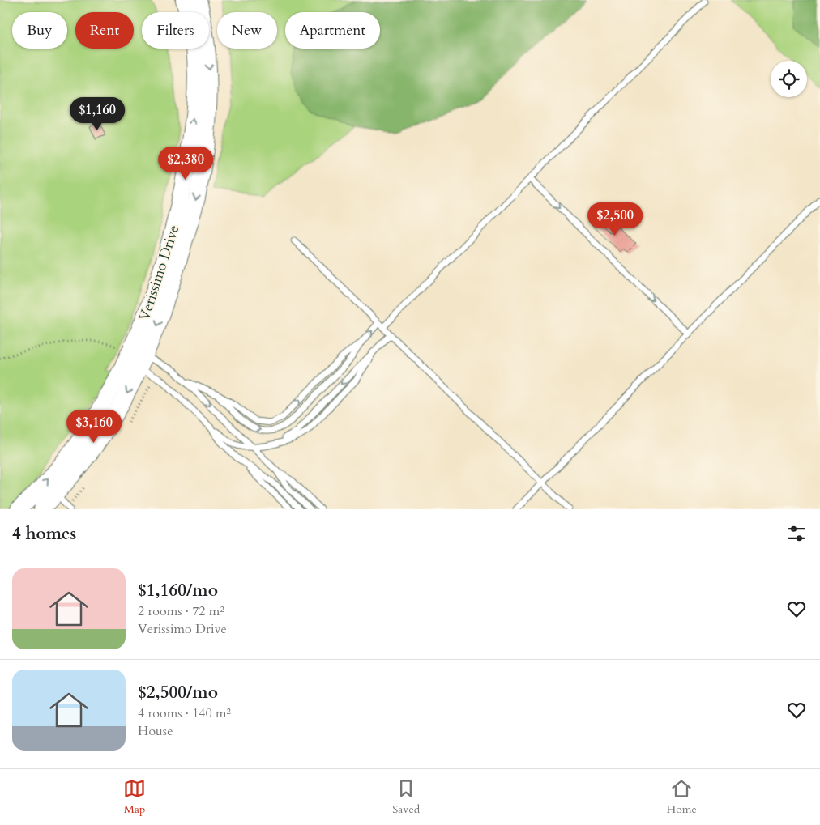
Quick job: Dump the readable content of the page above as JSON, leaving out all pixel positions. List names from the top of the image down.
{
  "streets": {
    "street": ["Verissimo Drive"]
  },
  "page": {
    "chip": [
      "Buy",
      "Rent",
      "Filters",
      "New",
      "Apartment"
    ],
    "price": [
      "$1,160",
      "$2,380",
      "$2,500",
      "$3,160"
    ],
    "heading": "4 homes",
    "list": [
      {
        "name": "$1,160/mo",
        "note": "2 rooms · 72 m² · Verissimo Drive"
      },
      {
        "name": "$2,500/mo",
        "note": "4 rooms · 140 m² · House"
      }
    ],
    "tabs": ["Map", "Saved", "Home"]
  }
}
